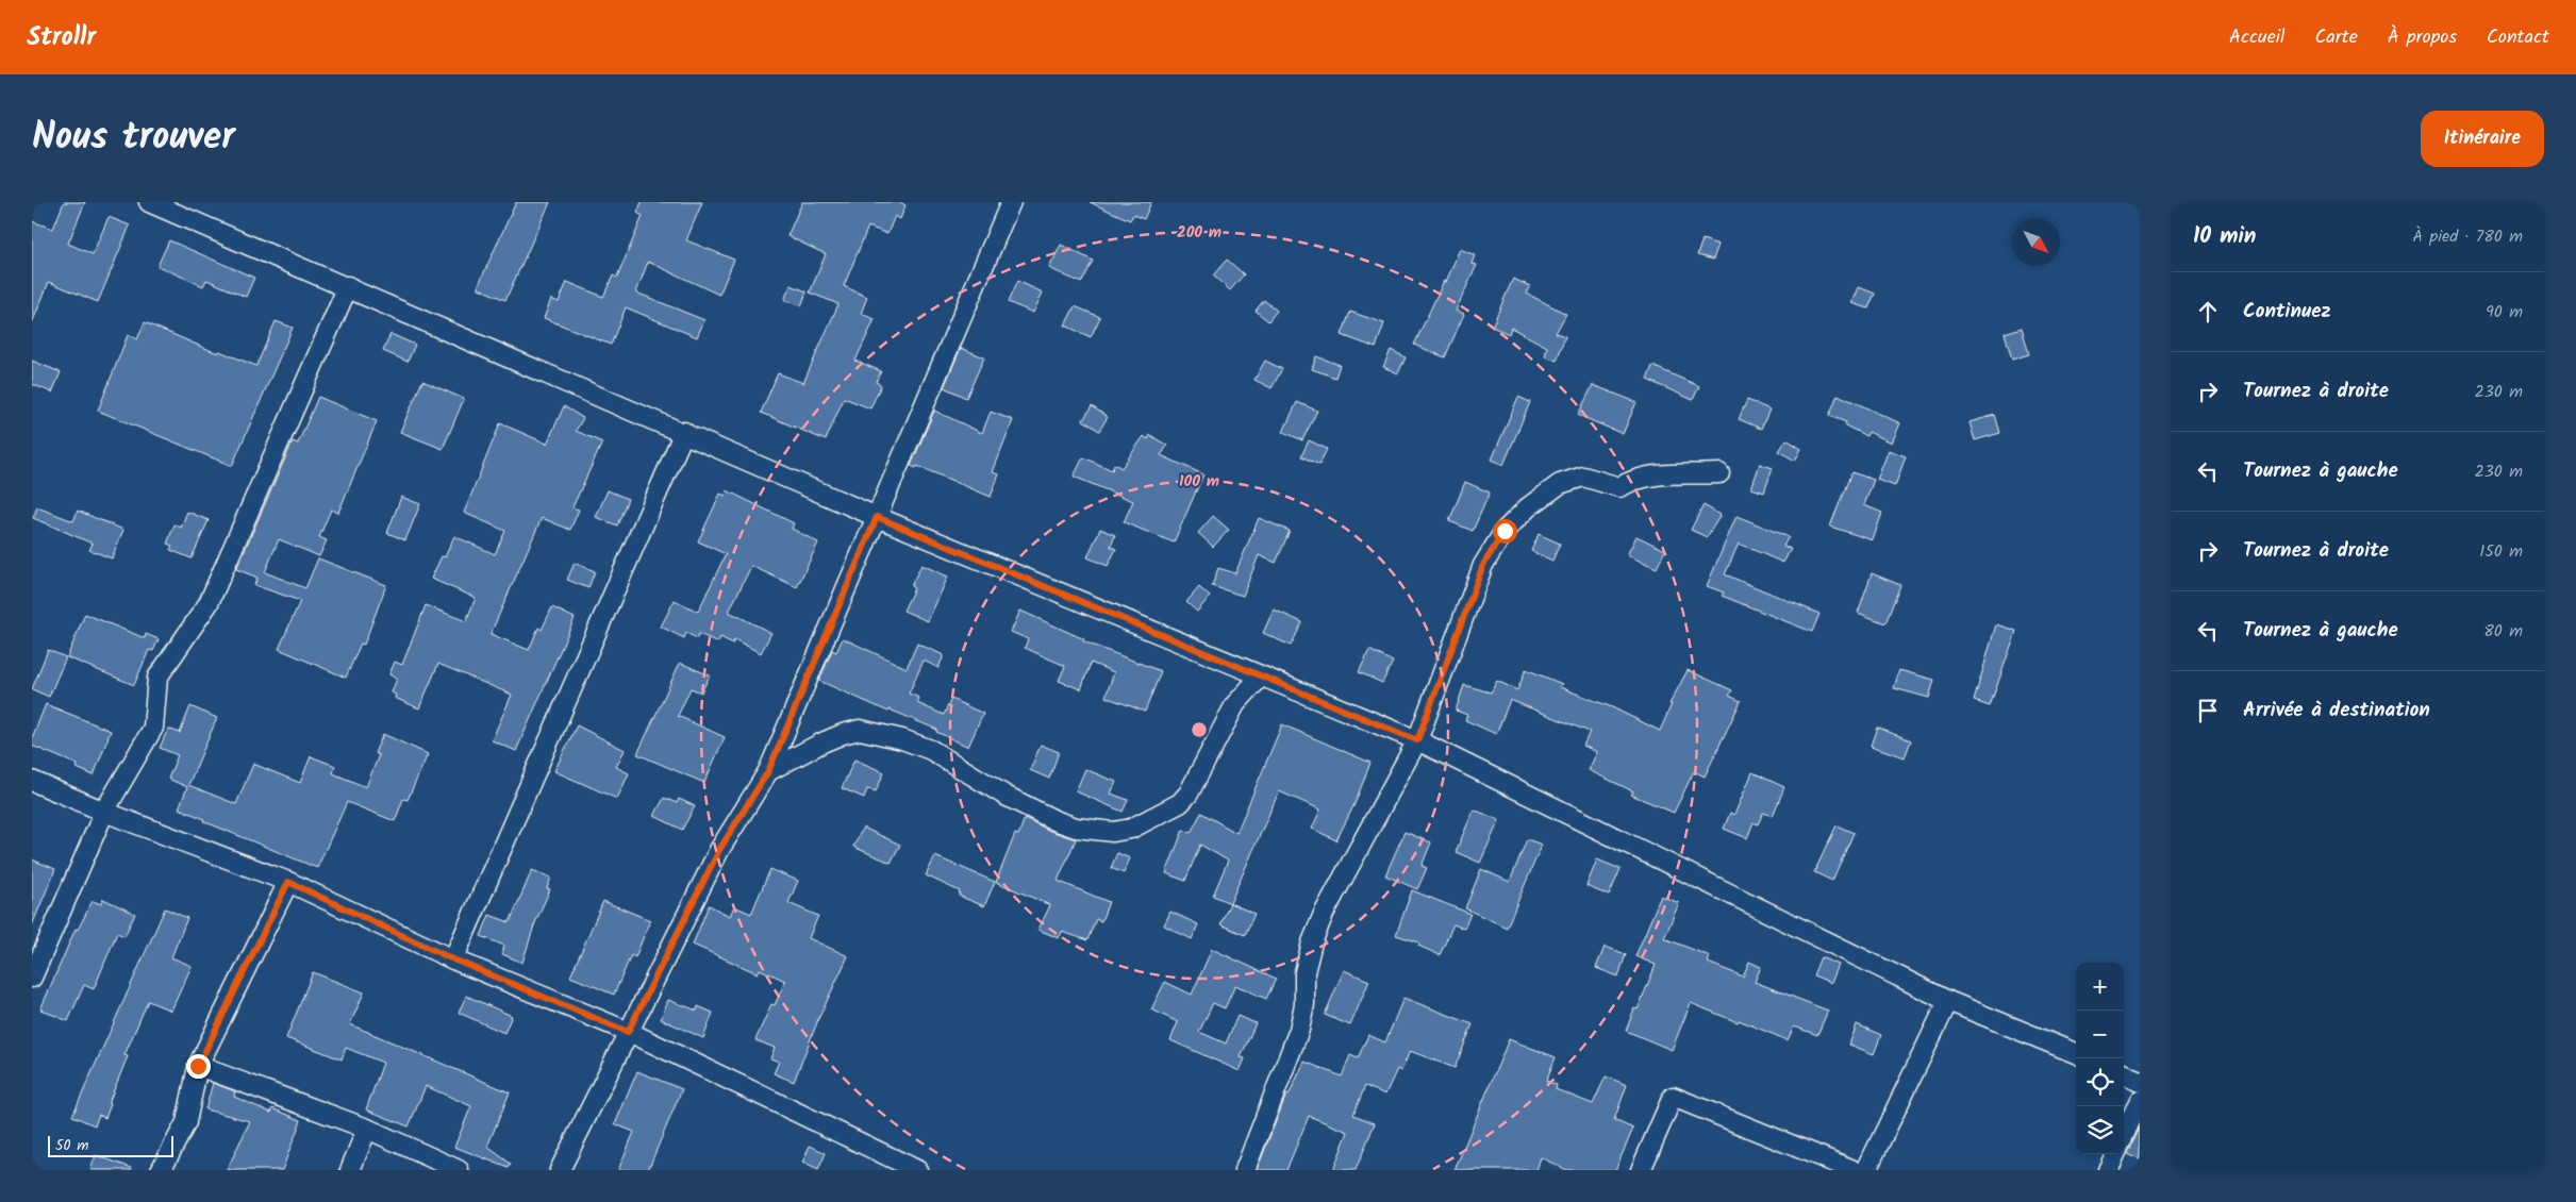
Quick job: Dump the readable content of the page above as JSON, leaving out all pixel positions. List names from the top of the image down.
{
  "scale_bar": "50 m",
  "north": "bottom right",
  "page": {
    "header": "Strollr",
    "nav": [
      "Accueil",
      "Carte",
      "À propos",
      "Contact"
    ],
    "title": "Nous trouver",
    "buttons": "Itinéraire",
    "heading": ["10 min", "À pied · 780 m"],
    "list": [
      ["Continuez", "90 m"],
      ["Tournez à droite", "230 m"],
      ["Tournez à gauche", "230 m"],
      ["Tournez à droite", "150 m"],
      ["Tournez à gauche", "80 m"],
      "Arrivée à destination"
    ],
    "map_buttons": ["+", "−"],
    "scale": "50 m"
  },
  "rings": ["200 m", "100 m"]
}
